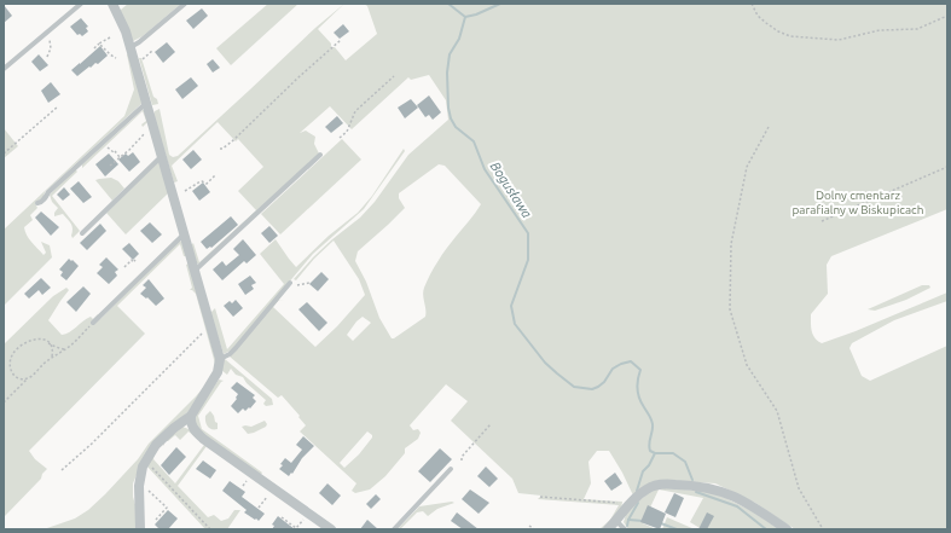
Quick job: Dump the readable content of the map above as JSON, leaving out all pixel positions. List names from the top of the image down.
{
  "water": ["Bogusława"],
  "parks": ["Dolny cmentarz parafialny w Biskupicach"]
}
